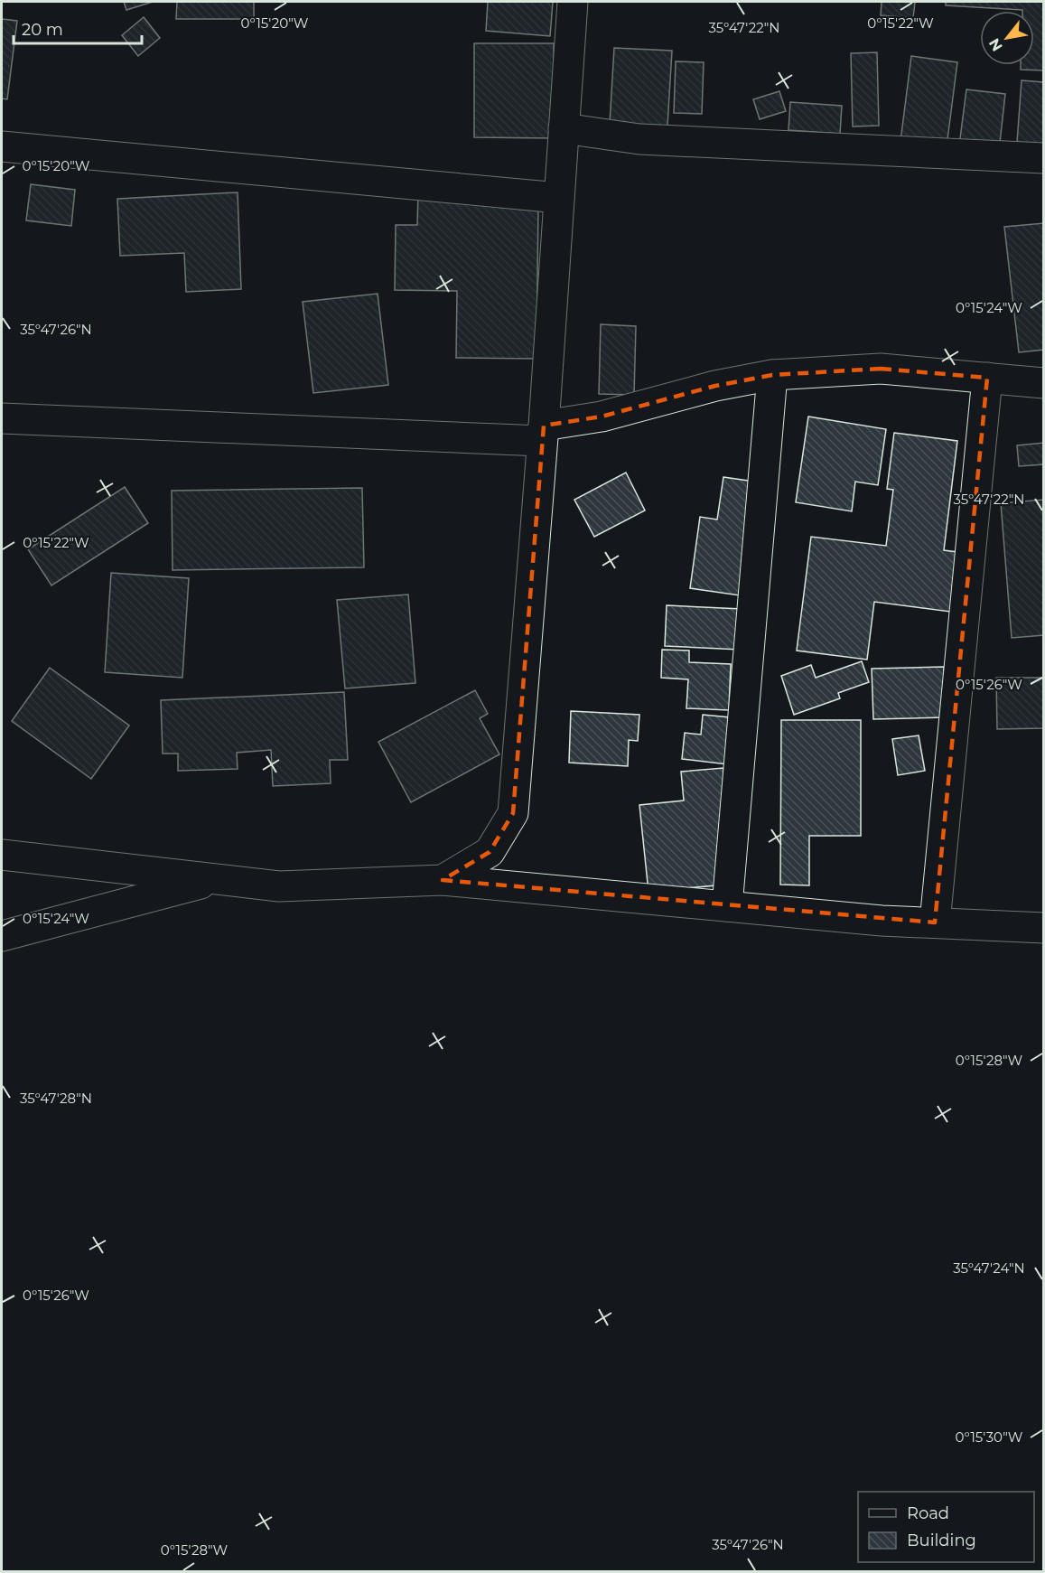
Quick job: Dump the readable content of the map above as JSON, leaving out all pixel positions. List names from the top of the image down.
{
  "legend": ["Road", "Building"],
  "scale_bar": "20 m",
  "north": "bottom left",
  "coordinates": [
    "0°15'20\"W",
    "0°15'22\"W",
    "35°47'22\"N",
    "0°15'24\"W",
    "35°47'26\"N",
    "0°15'26\"W",
    "0°15'28\"W",
    "35°47'28\"N",
    "35°47'24\"N",
    "0°15'30\"W"
  ]
}
